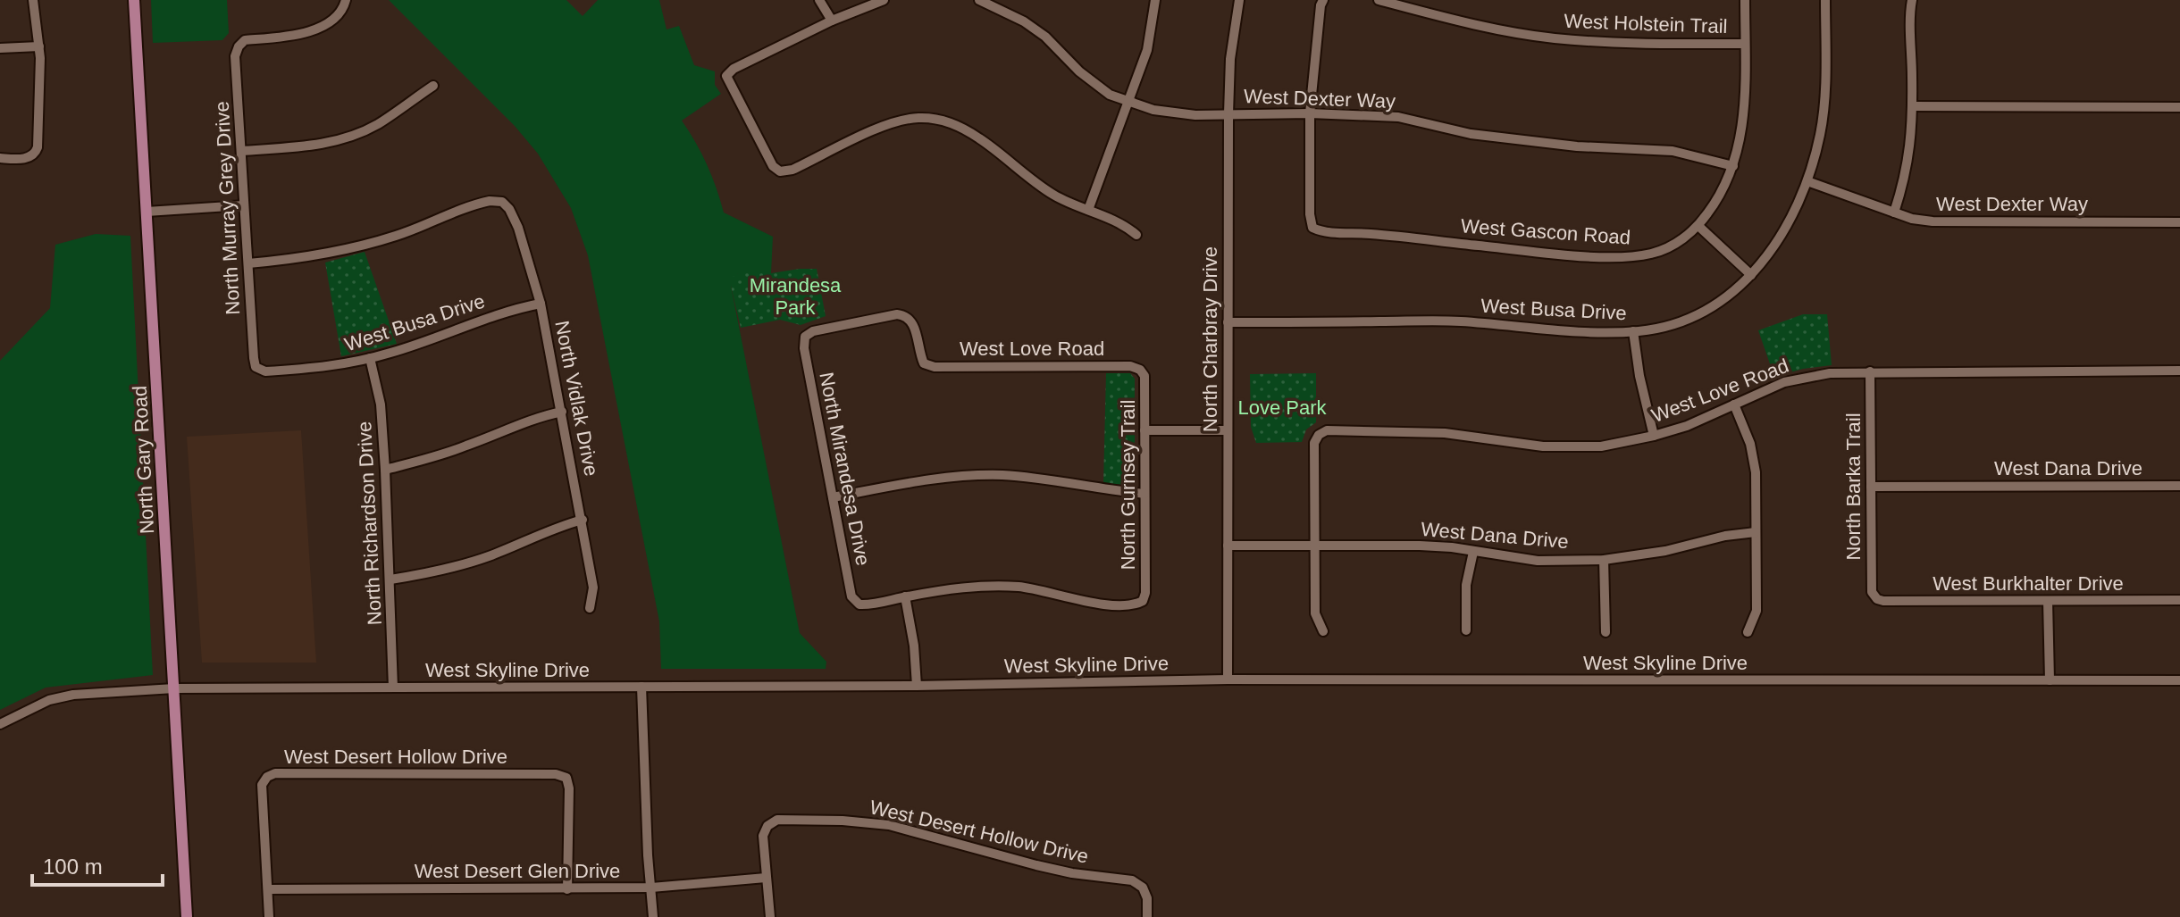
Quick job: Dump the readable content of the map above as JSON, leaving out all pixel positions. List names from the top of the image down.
{
  "streets": {
    "main road": ["North Gary Road"],
    "street": [
      "West Holstein Trail",
      "West Dexter Way",
      "North Murray Grey Drive",
      "West Gascon Road",
      "West Busa Drive",
      "North Charbray Drive",
      "West Love Road",
      "North Vidlak Drive",
      "West Dana Drive",
      "North Mirandesa Drive",
      "North Gurnsey Trail",
      "North Barka Trail",
      "North Richardson Drive",
      "West Burkhalter Drive",
      "West Skyline Drive",
      "West Desert Hollow Drive",
      "West Desert Glen Drive"
    ]
  },
  "crossings": [
    ["West Holstein Trail", "West Gascon Road"],
    ["West Dexter Way", "West Gascon Road"],
    ["West Dexter Way", "West Busa Drive"],
    ["West Dexter Way", "North Charbray Drive"],
    ["North Murray Grey Drive", "West Busa Drive"],
    ["North Murray Grey Drive", "North Vidlak Drive"],
    ["West Busa Drive", "North Charbray Drive"],
    ["West Busa Drive", "North Vidlak Drive"],
    ["West Busa Drive", "North Richardson Drive"],
    ["North Charbray Drive", "West Dana Drive"],
    ["North Charbray Drive", "West Skyline Drive"],
    ["West Love Road", "West Dana Drive"],
    ["West Love Road", "North Mirandesa Drive"],
    ["West Love Road", "North Gurnsey Trail"],
    ["West Love Road", "North Barka Trail"],
    ["North Gary Road", "West Skyline Drive"],
    ["West Dana Drive", "North Barka Trail"],
    ["North Mirandesa Drive", "North Gurnsey Trail"],
    ["North Barka Trail", "West Burkhalter Drive"],
    ["North Richardson Drive", "West Skyline Drive"],
    ["West Desert Hollow Drive", "West Desert Glen Drive"]
  ],
  "parks": ["Mirandesa Park", "Love Park"],
  "scale_bar": "100 m"
}
